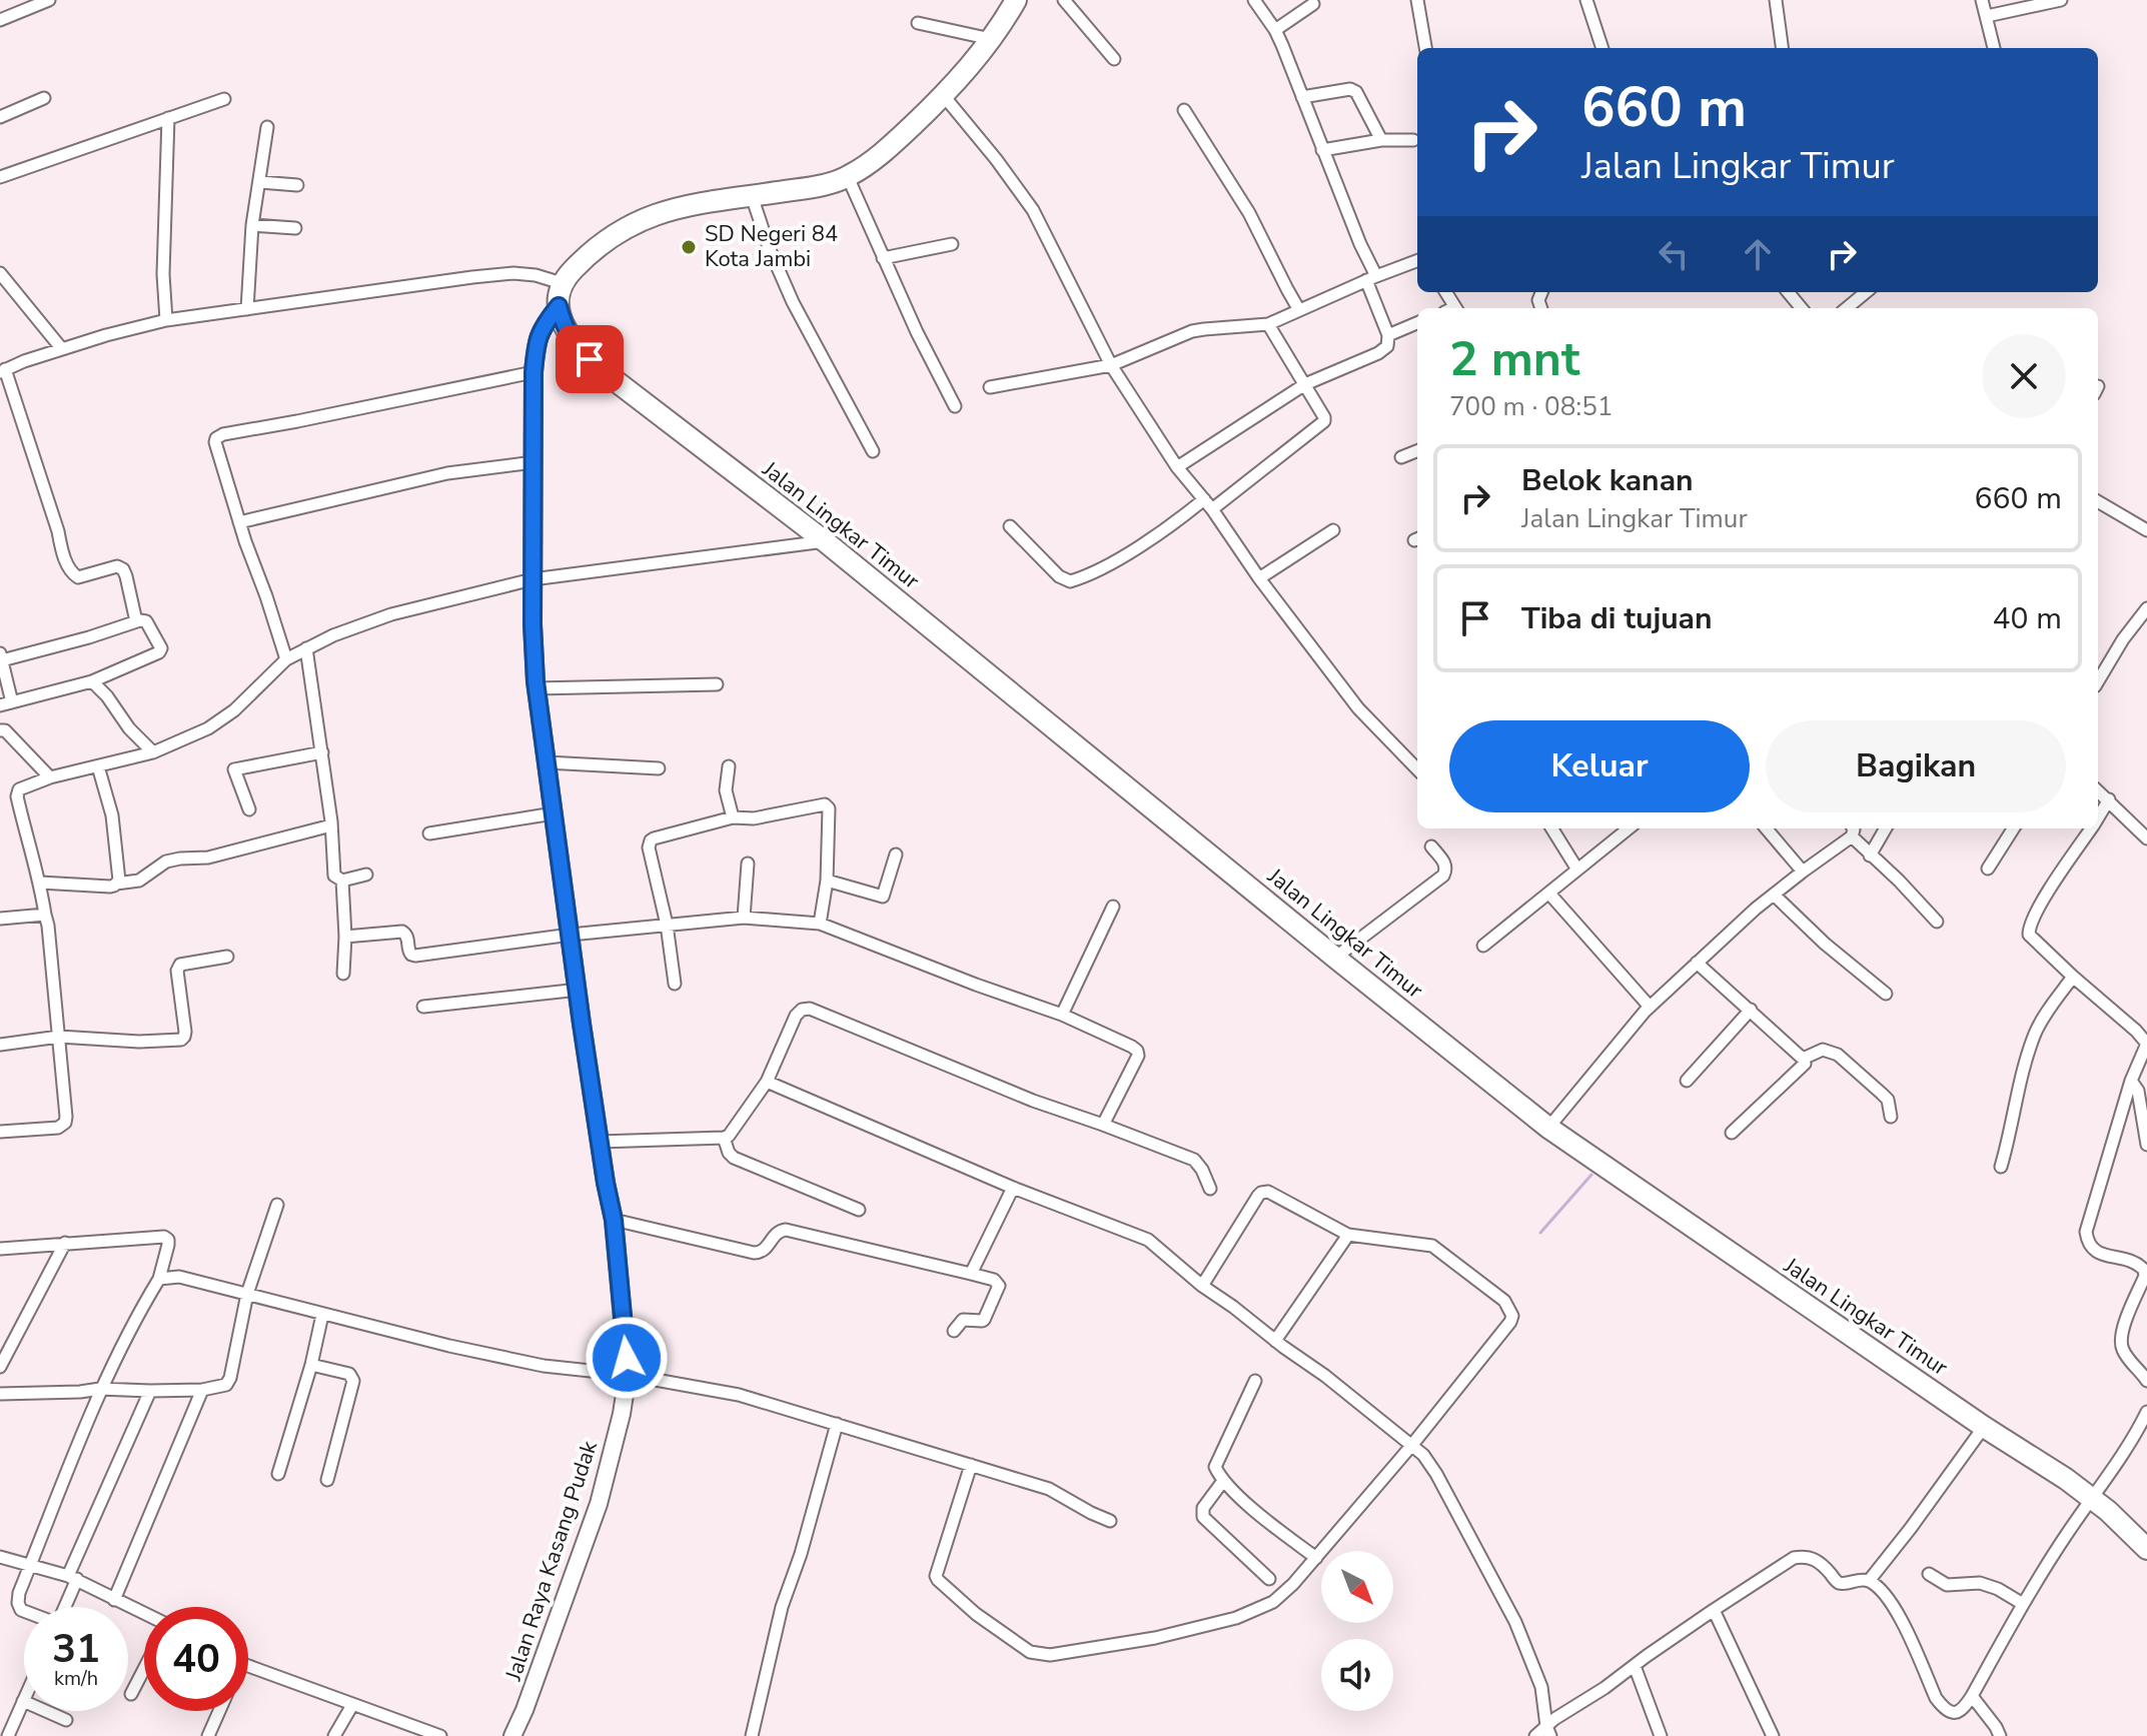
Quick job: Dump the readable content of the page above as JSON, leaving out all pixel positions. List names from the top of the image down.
{
  "streets": {
    "highway": ["Jalan Lingkar Timur"],
    "street": ["Jalan Raya Kasang Pudak"]
  },
  "crossings": [
    ["Jalan Lingkar Timur", "Jalan Raya Kasang Pudak"]
  ],
  "places": ["SD Negeri 84 Kota Jambi"],
  "north": "bottom right",
  "page": {
    "turn": ["660 m", "Jalan Lingkar Timur"],
    "heading": ["2 mnt", "700 m · 08:51"],
    "list": [
      {
        "name": "Belok kanan",
        "note": "Jalan Lingkar Timur",
        "value": "660 m"
      },
      {
        "name": "Tiba di tujuan",
        "value": "40 m"
      }
    ],
    "buttons": ["Keluar", "Bagikan"],
    "speed": "31 km/h",
    "limit": "40"
  }
}
